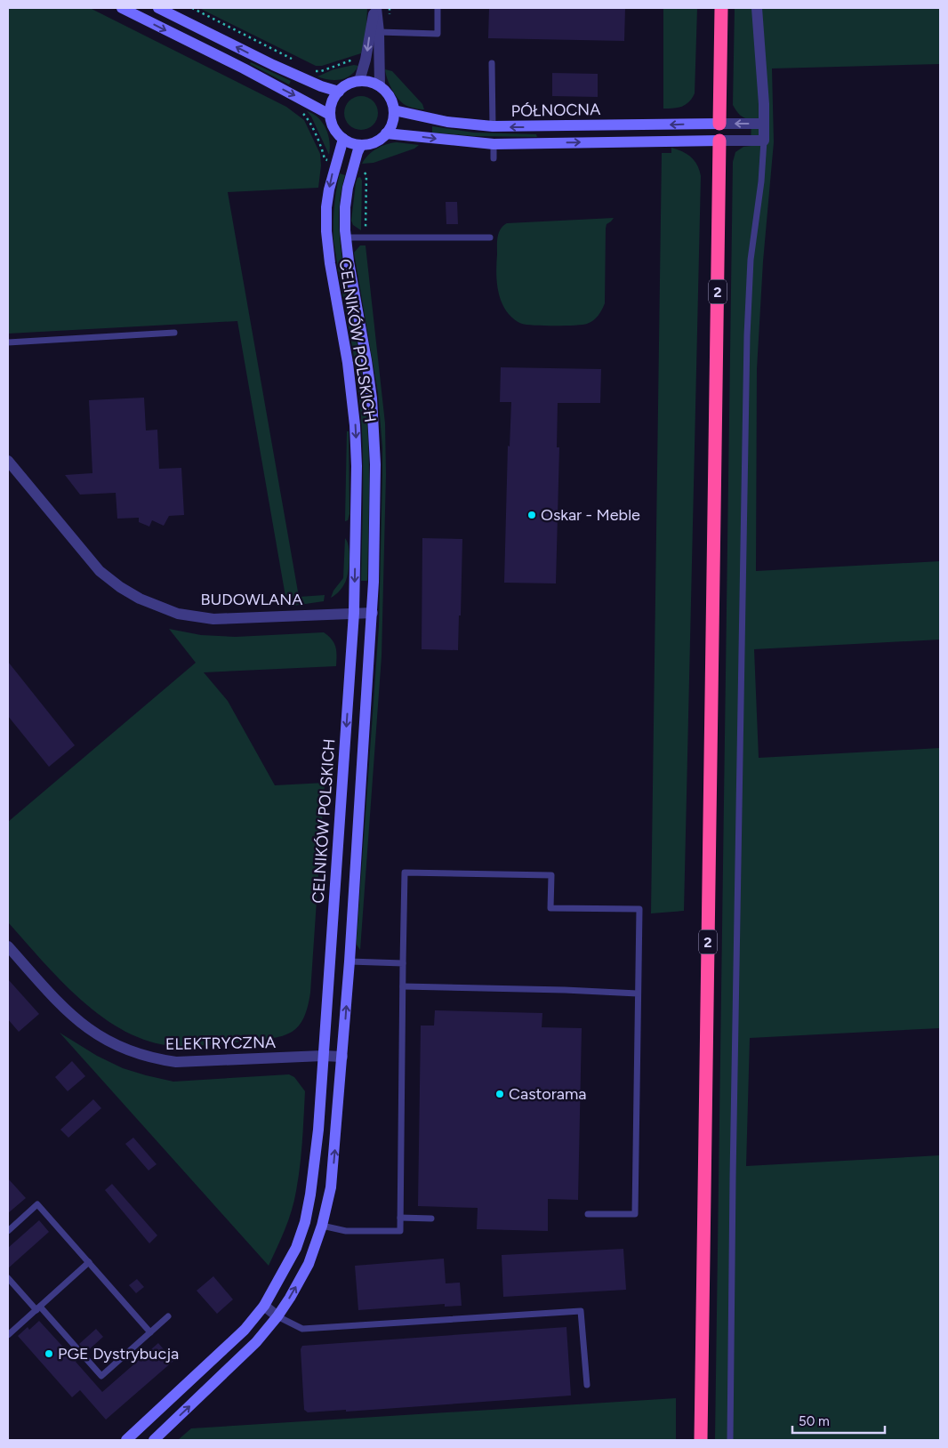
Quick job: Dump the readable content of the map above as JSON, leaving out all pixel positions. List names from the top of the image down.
{
  "streets": {
    "highway": ["2"],
    "street": [
      "PÓŁNOCNA",
      "CELNIKÓW POLSKICH",
      "BUDOWLANA",
      "ELEKTRYCZNA"
    ]
  },
  "crossings": [
    ["PÓŁNOCNA", "2"],
    ["PÓŁNOCNA", "CELNIKÓW POLSKICH"],
    ["CELNIKÓW POLSKICH", "BUDOWLANA"],
    ["CELNIKÓW POLSKICH", "ELEKTRYCZNA"]
  ],
  "places": ["Oskar - Meble", "Castorama", "PGE Dystrybucja"],
  "scale_bar": "50 m"
}
